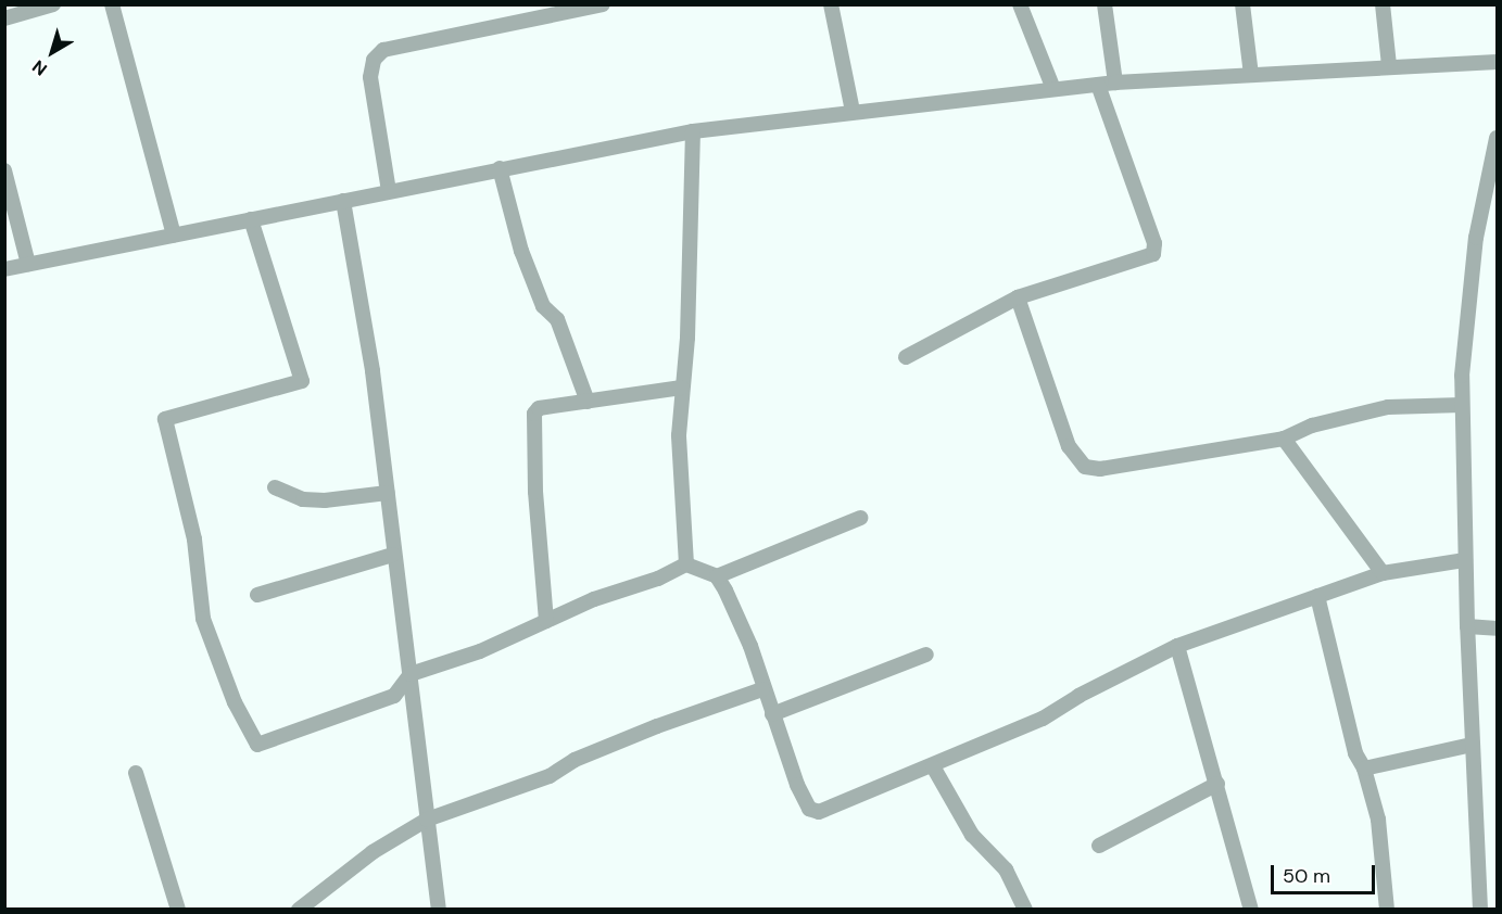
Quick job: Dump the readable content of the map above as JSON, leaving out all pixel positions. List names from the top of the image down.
{
  "scale_bar": "50 m",
  "north": "bottom left"
}
